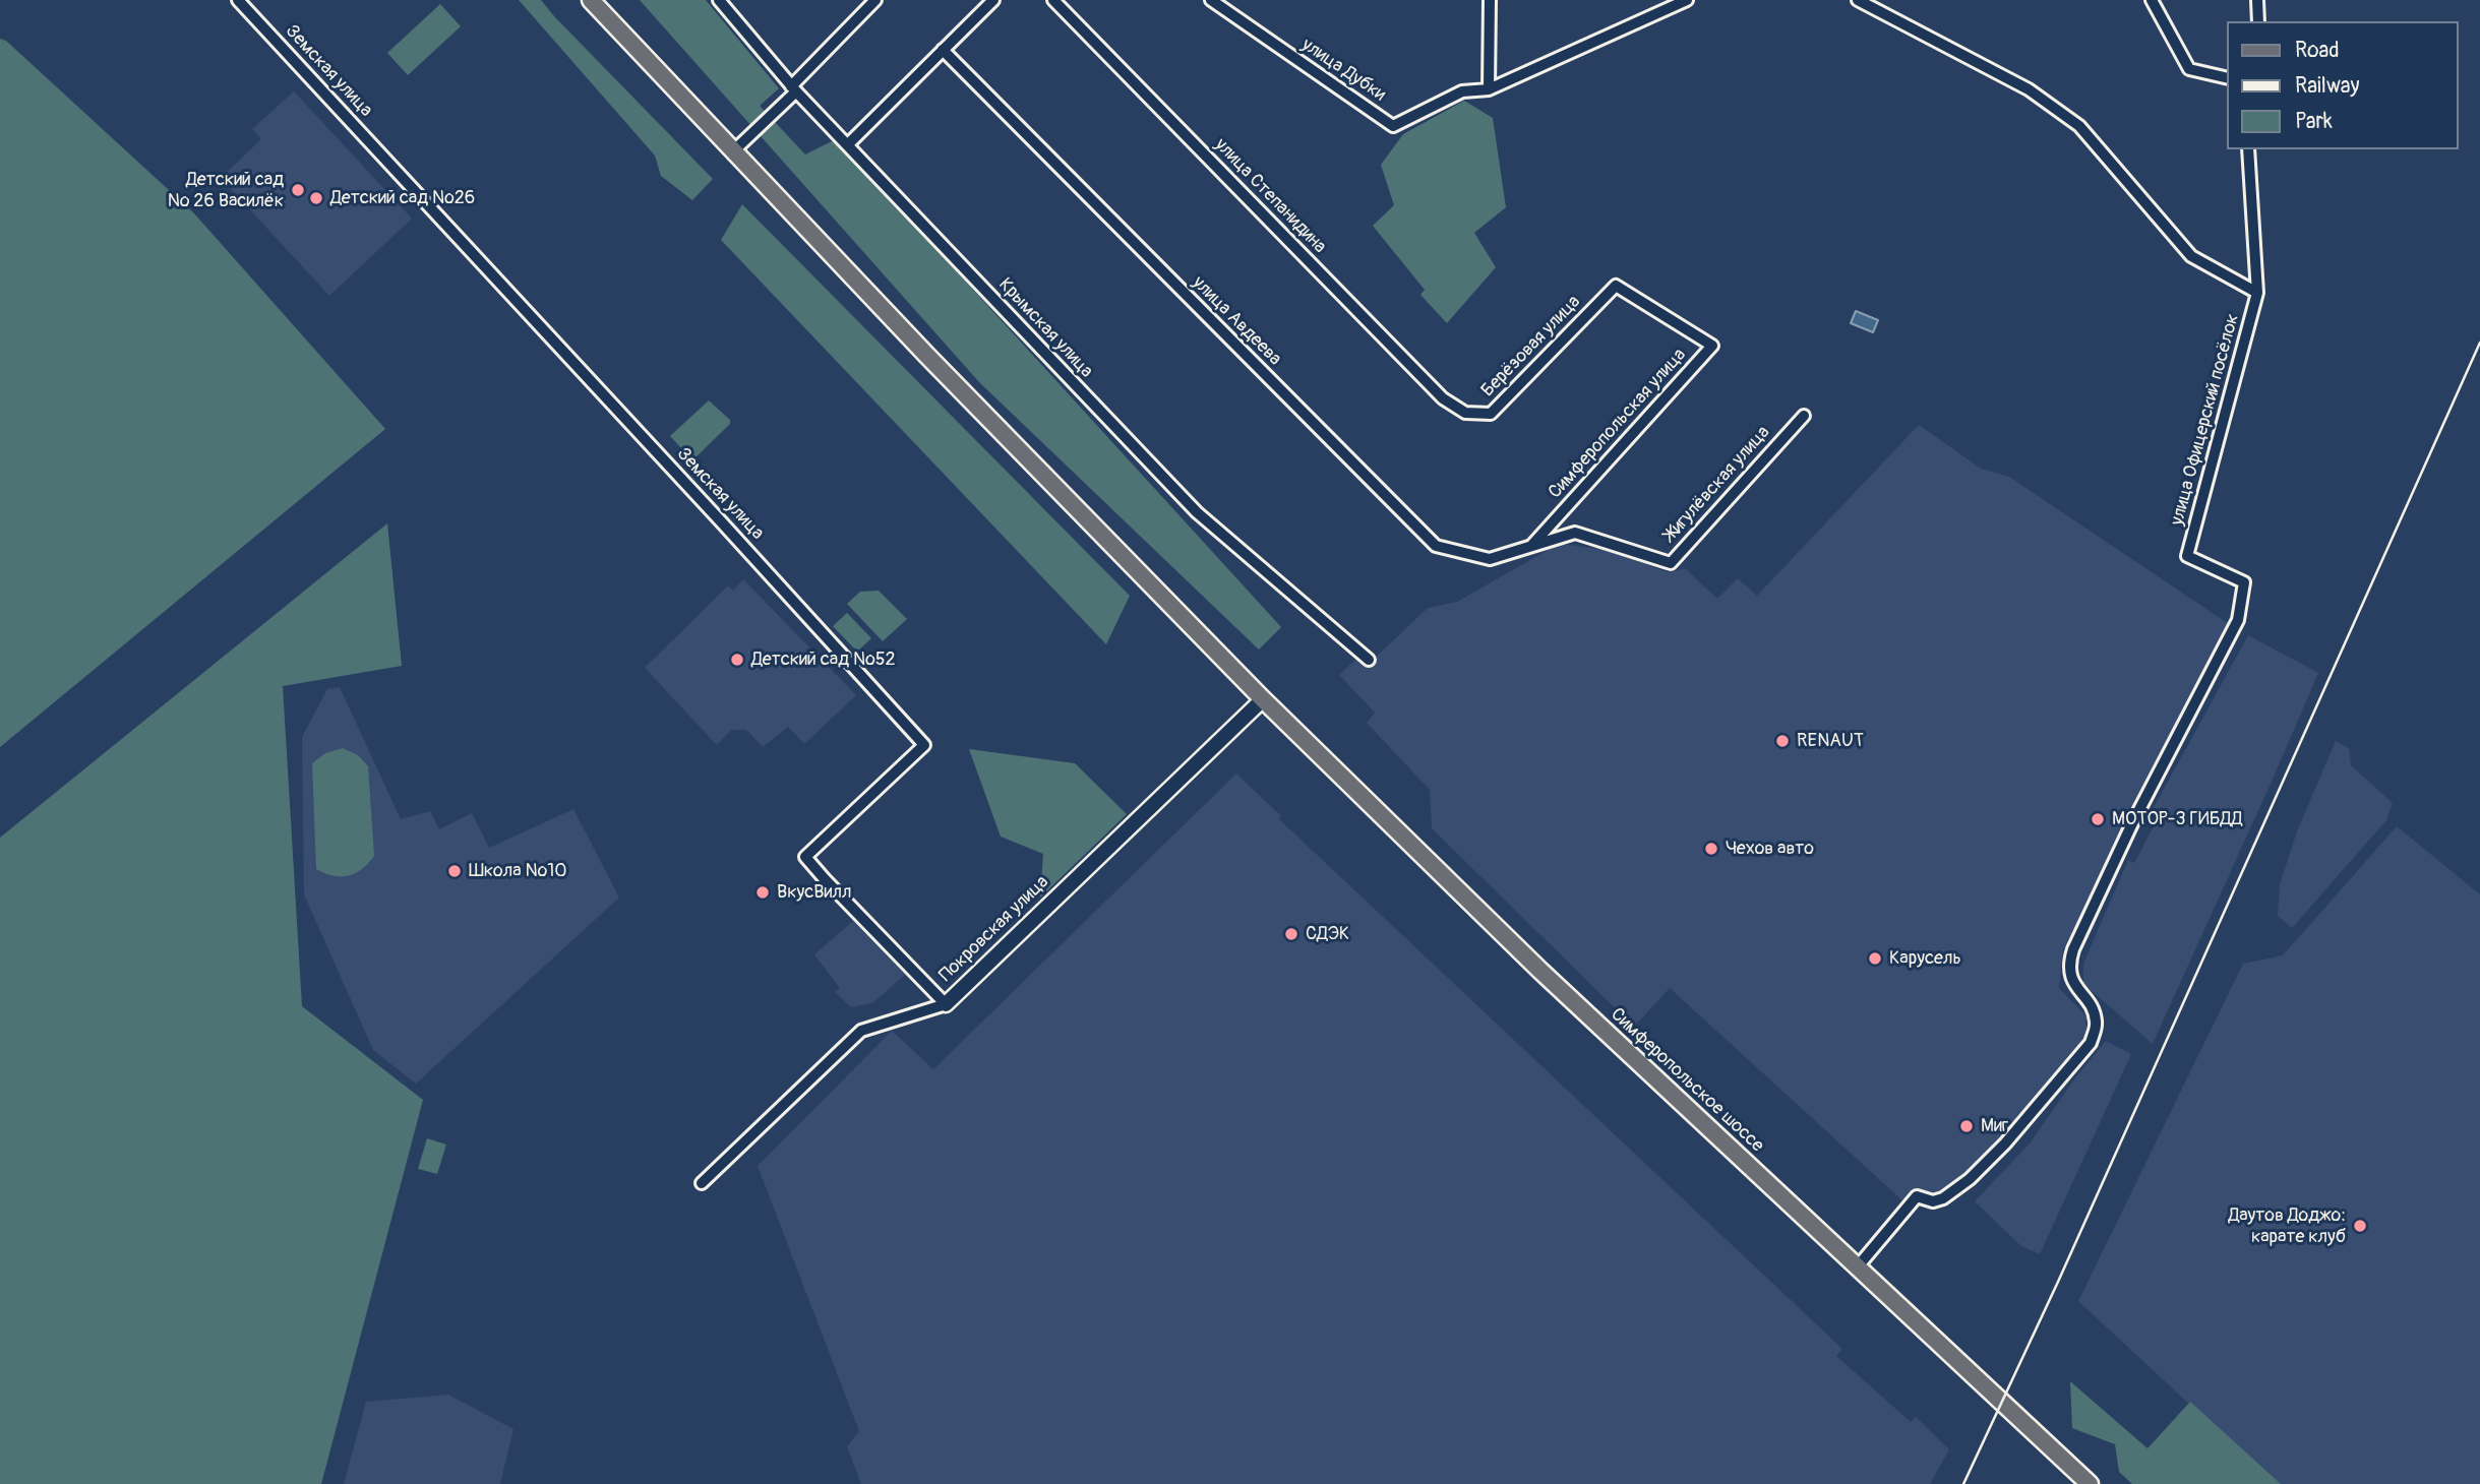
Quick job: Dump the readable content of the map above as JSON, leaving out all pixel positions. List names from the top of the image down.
{
  "streets": {
    "main road": ["Симферопольское шоссе"],
    "street": [
      "улица Дубки",
      "Земская улица",
      "улица Степанидина",
      "улица Авдеева",
      "Крымская улица",
      "Берёзовая улица",
      "улица Офицерский посёлок",
      "Симферопольская улица",
      "Жигулёвская улица",
      "Покровская улица"
    ]
  },
  "crossings": [
    ["Земская улица", "Покровская улица"],
    ["улица Степанидина", "Берёзовая улица"],
    ["улица Авдеева", "Симферопольская улица"],
    ["улица Авдеева", "Жигулёвская улица"],
    ["Берёзовая улица", "Симферопольская улица"],
    ["улица Офицерский посёлок", "Симферопольское шоссе"],
    ["Симферопольская улица", "Жигулёвская улица"],
    ["Покровская улица", "Симферопольское шоссе"]
  ],
  "places": [
    "Детский сад № 26 Василёк",
    "Детский сад №26",
    "Детский сад №52",
    "RENAUT",
    "МОТОР-3 ГИБДД",
    "Чехов авто",
    "Школа №10",
    "ВкусВилл",
    "СДЭК",
    "Карусель",
    "Миг",
    "Даутов Доджо: карате клуб"
  ],
  "legend": ["Road", "Railway", "Park"]
}
